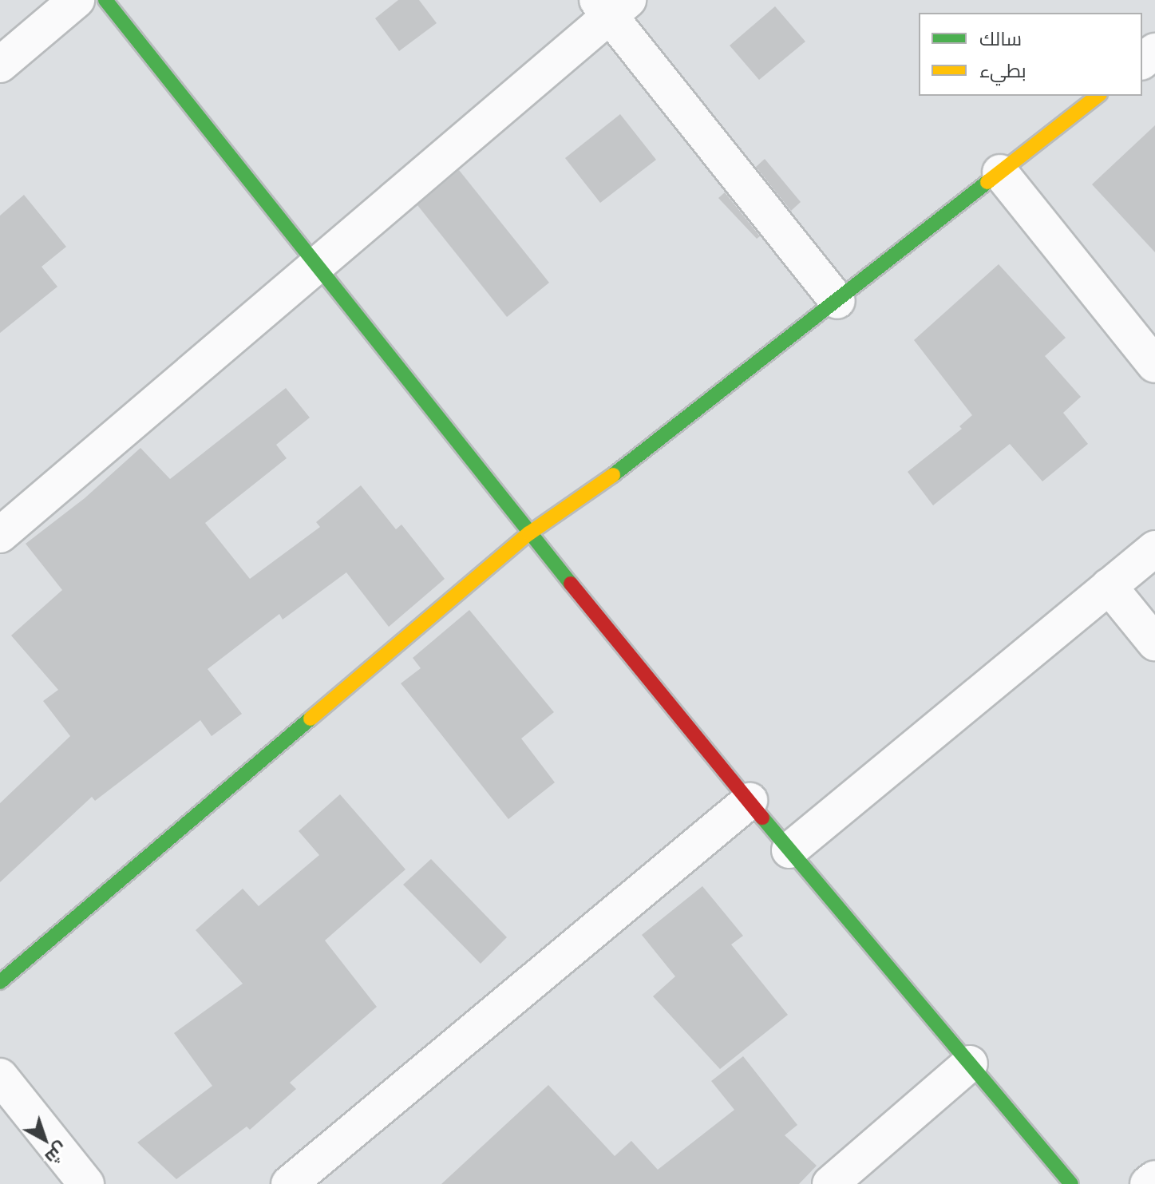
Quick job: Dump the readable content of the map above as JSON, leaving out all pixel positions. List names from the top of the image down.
{
  "legend": ["سالك", "بطيء"],
  "north": "bottom right"
}
